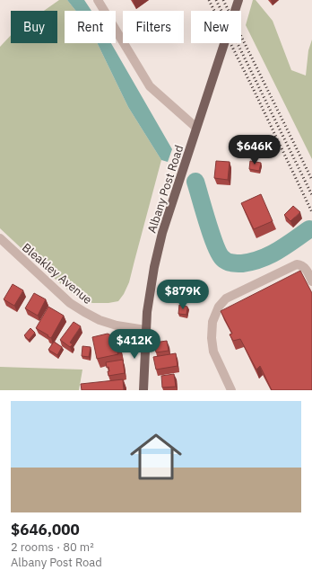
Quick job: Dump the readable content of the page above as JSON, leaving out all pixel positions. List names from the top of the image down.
{
  "streets": {
    "main road": ["Albany Post Road"],
    "street": ["Bleakley Avenue"]
  },
  "crossings": [
    ["Albany Post Road", "Bleakley Avenue"]
  ],
  "page": {
    "chip": [
      "Buy",
      "Rent",
      "Filters",
      "New"
    ],
    "price": ["$646K", "$879K", "$412K"],
    "list": [
      {
        "name": "$646,000",
        "note": "2 rooms · 80 m² · Albany Post Road"
      }
    ]
  }
}
